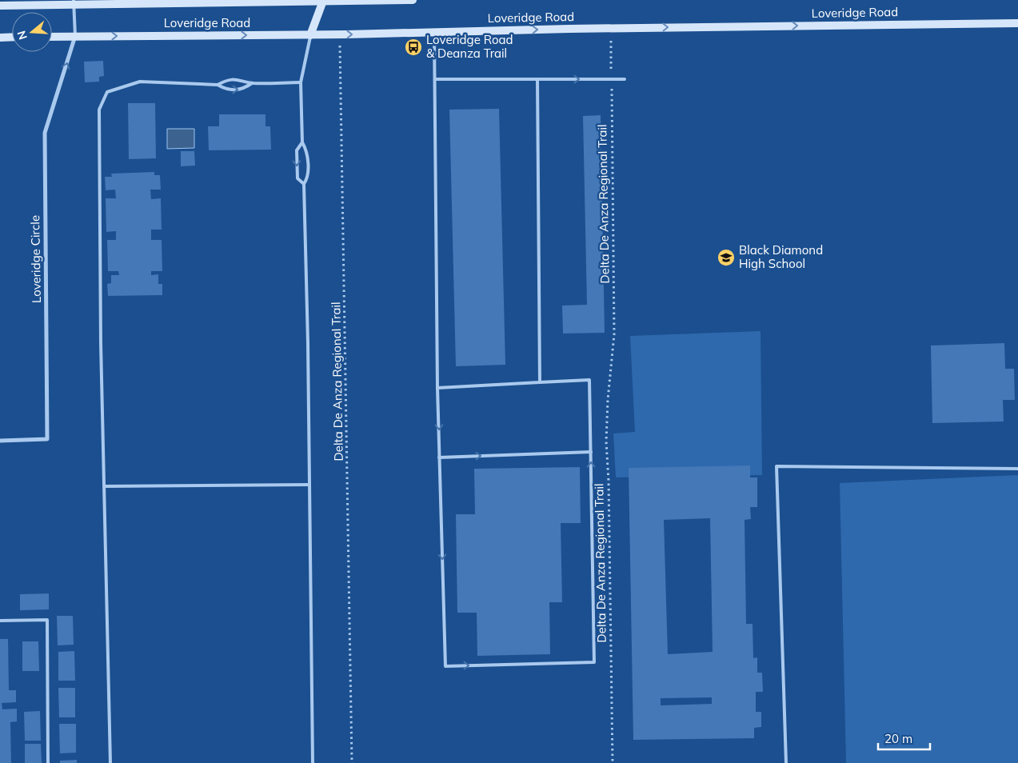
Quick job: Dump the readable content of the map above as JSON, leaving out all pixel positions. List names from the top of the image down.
{
  "streets": {
    "main road": ["Loveridge Road"],
    "street": ["Loveridge Circle"],
    "path": ["Delta De Anza Regional Trail"]
  },
  "crossings": [
    ["Loveridge Road", "Delta De Anza Regional Trail"],
    ["Loveridge Road", "Loveridge Circle"]
  ],
  "one_way": ["Loveridge Circle"],
  "places": {
    "bus stop": ["Loveridge Road & Deanza Trail"],
    "school or university": ["Black Diamond High School"]
  },
  "scale_bar": "20 m",
  "north": "left"
}
